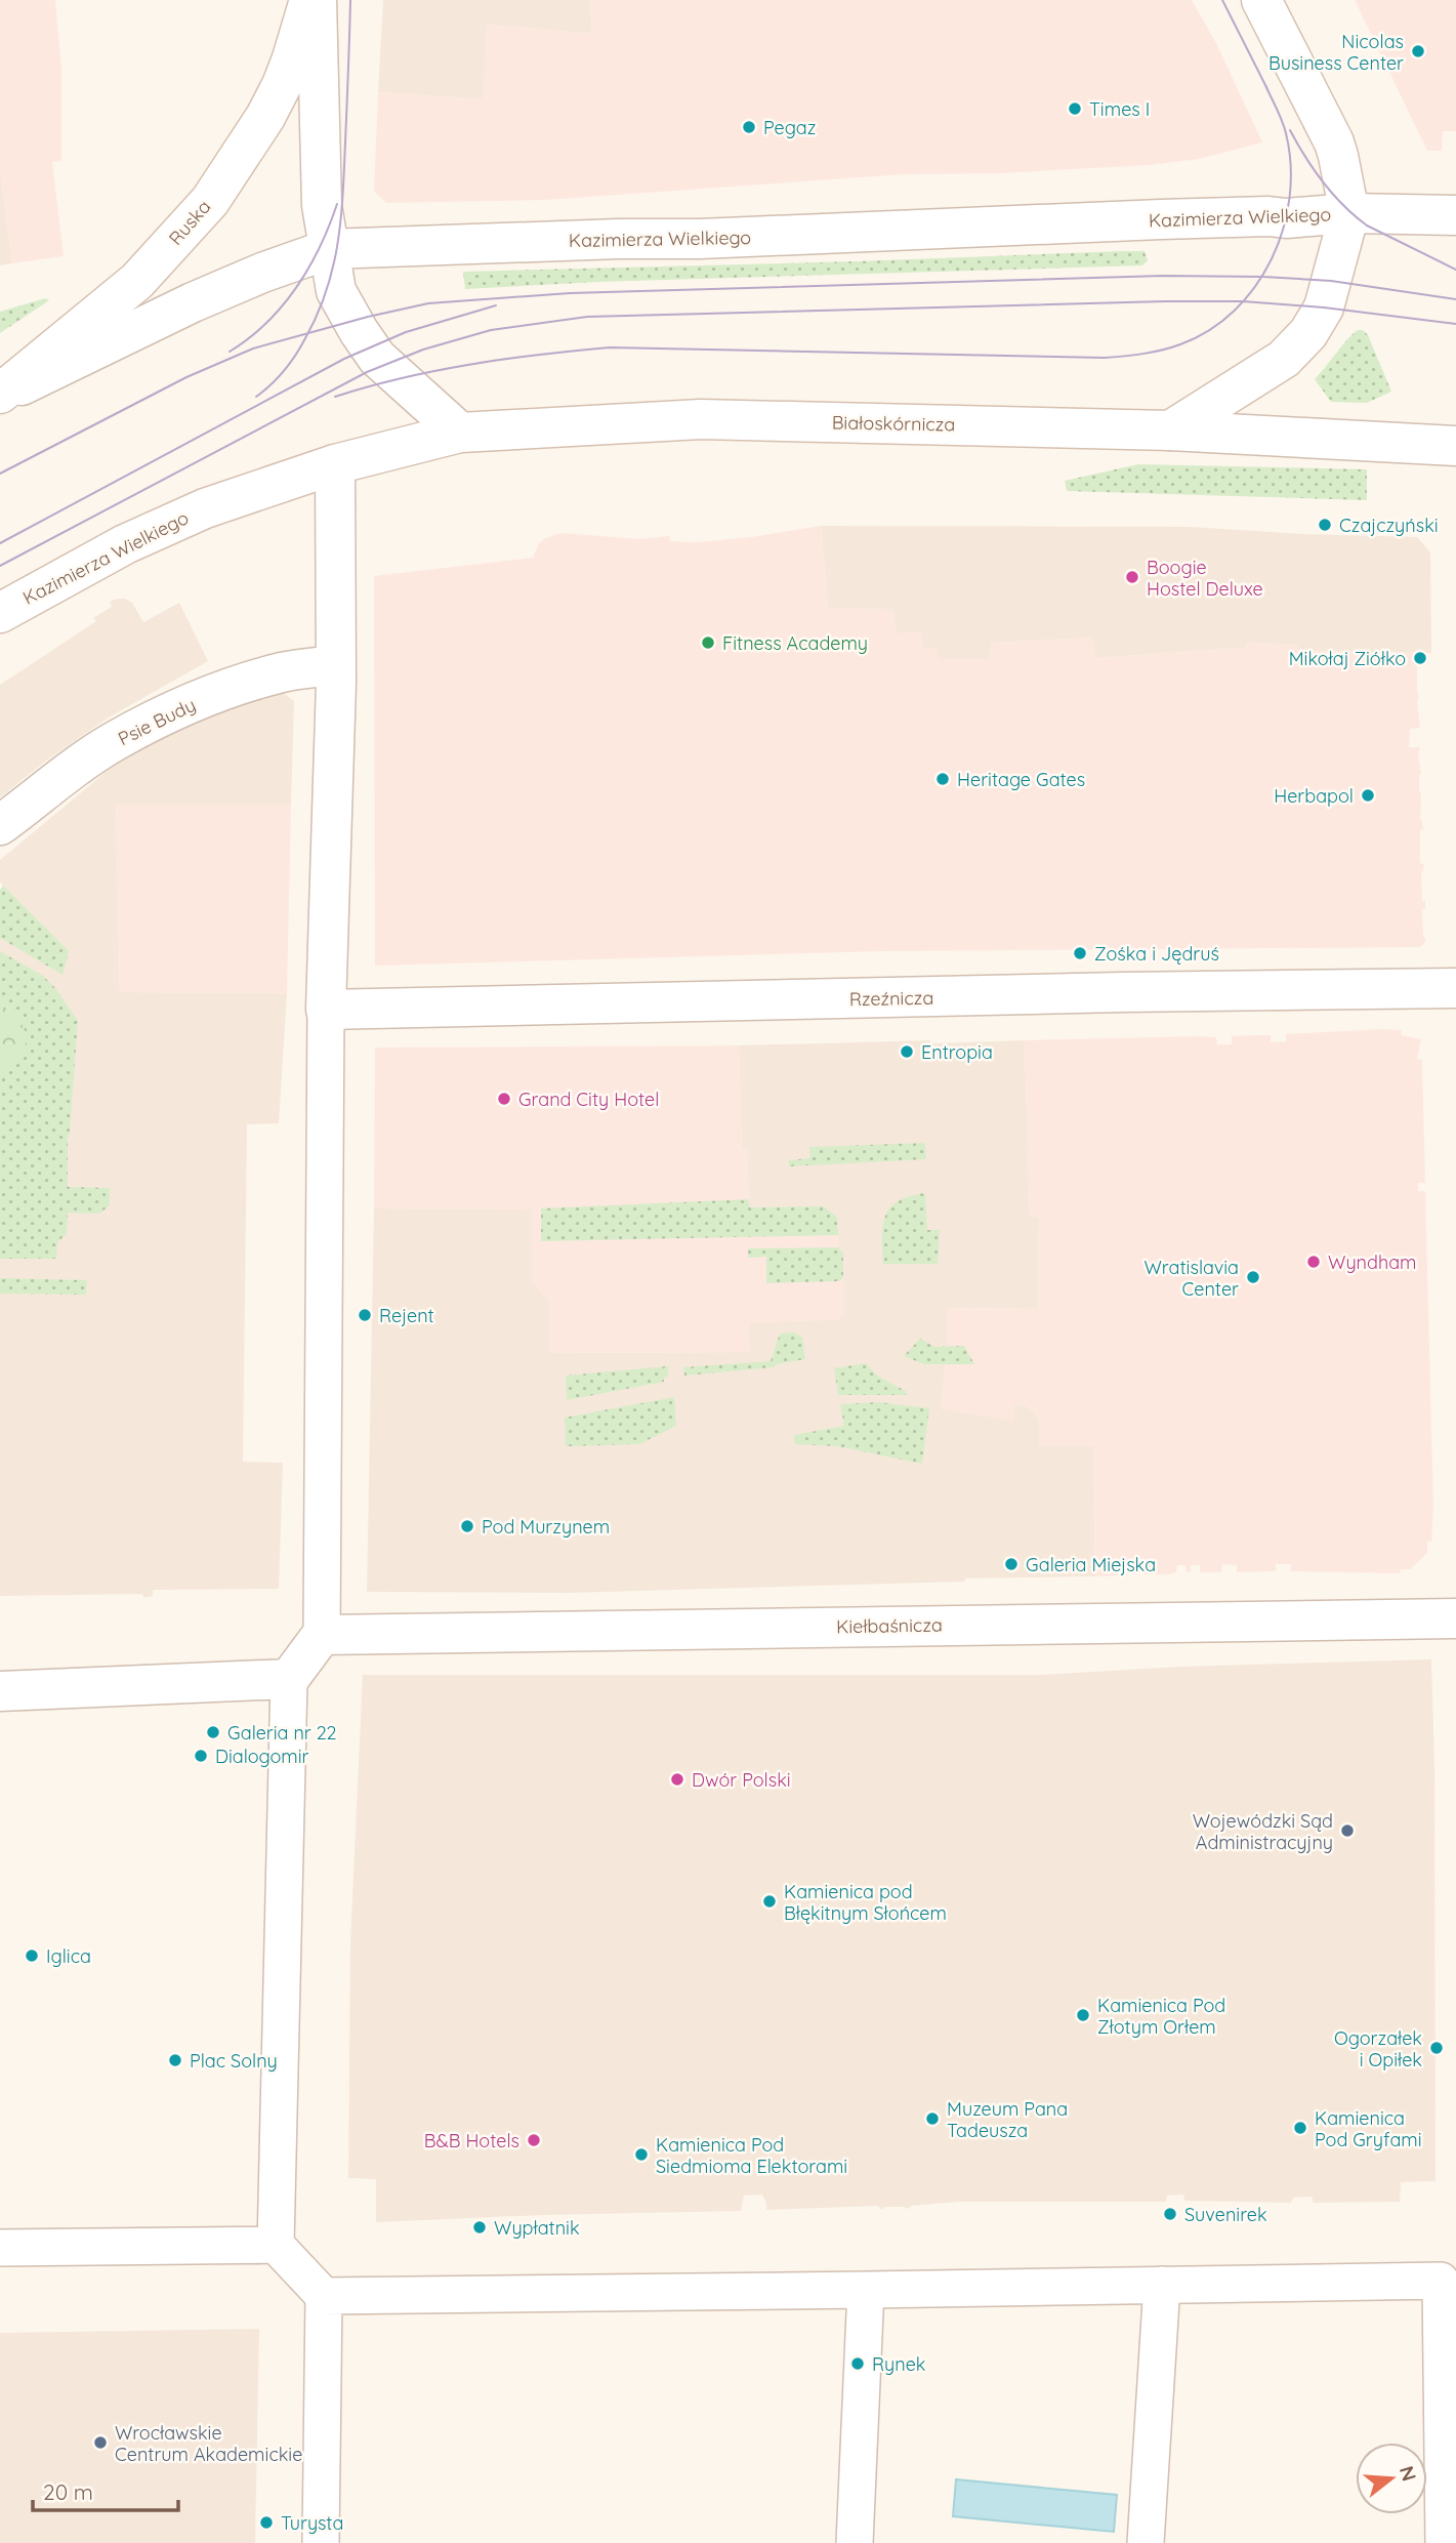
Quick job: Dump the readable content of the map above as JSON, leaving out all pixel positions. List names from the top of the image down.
{
  "streets": {
    "street": [
      "Kazimierza Wielkiego",
      "Ruska",
      "Białoskórnicza",
      "Psie Budy",
      "Rzeźnicza",
      "Kiełbaśnicza"
    ]
  },
  "crossings": [
    ["Kazimierza Wielkiego", "Ruska"],
    ["Kazimierza Wielkiego", "Białoskórnicza"]
  ],
  "places": [
    "Nicolas Business Center",
    "Times I",
    "Pegaz",
    "Czajczyński",
    "Boogie Hostel Deluxe",
    "Fitness Academy",
    "Mikołaj Ziółko",
    "Heritage Gates",
    "Herbapol",
    "Zośka i Jędruś",
    "Entropia",
    "Grand City Hotel",
    "Wyndham",
    "Wratislavia Center",
    "Rejent",
    "Pod Murzynem",
    "Galeria Miejska",
    "Galeria nr 22",
    "Dialogomir",
    "Dwór Polski",
    "Wojewódzki Sąd Administracyjny",
    "Kamienica pod Błękitnym Słońcem",
    "Iglica",
    "Kamienica Pod Złotym Orłem",
    "Ogorzałek i Opiłek",
    "Plac Solny",
    "Muzeum Pana Tadeusza",
    "Kamienica Pod Gryfami",
    "B&B Hotels",
    "Kamienica Pod Siedmioma Elektorami",
    "Suvenirek",
    "Wypłatnik",
    "Rynek",
    "Wrocławskie Centrum Akademickie",
    "Turysta"
  ],
  "scale_bar": "20 m",
  "north": "right"
}
